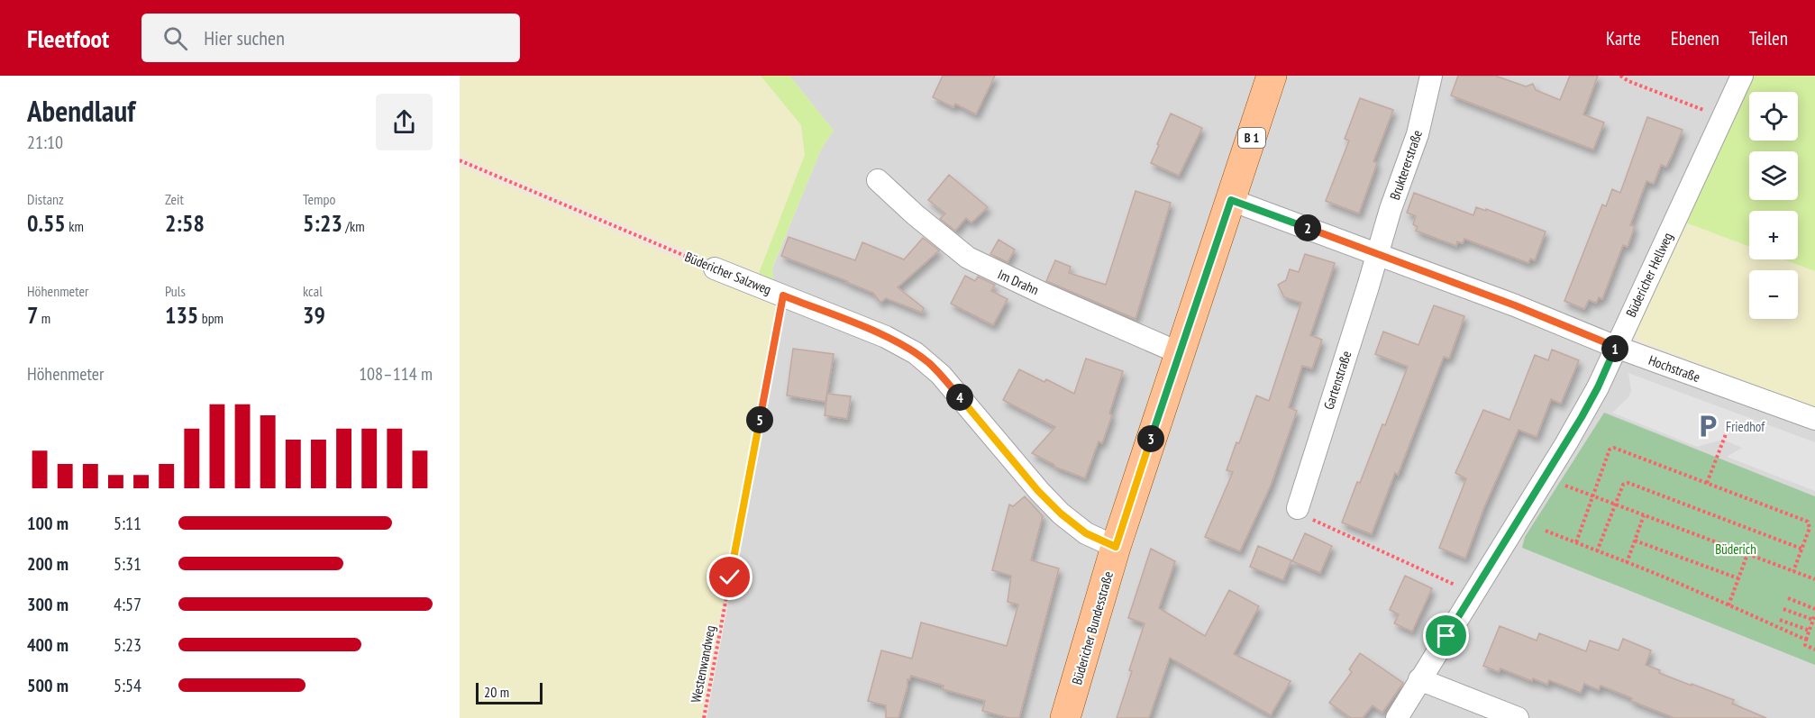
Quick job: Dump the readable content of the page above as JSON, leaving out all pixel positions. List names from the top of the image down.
{
  "streets": {
    "main road": ["B 1", "Büdericher Bundesstraße"],
    "street": [
      "Bruktererstraße",
      "Büdericher Salzweg",
      "Büdericher Hellweg",
      "Im Drahn",
      "Hochstraße",
      "Gartenstraße"
    ],
    "path": ["Westenwandweg"]
  },
  "crossings": [
    ["Bruktererstraße", "Hochstraße"],
    ["Bruktererstraße", "Gartenstraße"],
    ["Büdericher Salzweg", "Büdericher Bundesstraße"],
    ["Büdericher Salzweg", "Westenwandweg"],
    ["Büdericher Hellweg", "Hochstraße"],
    ["Im Drahn", "Büdericher Bundesstraße"],
    ["Hochstraße", "Gartenstraße"],
    ["Hochstraße", "Büdericher Bundesstraße"]
  ],
  "parks": ["Büderich"],
  "places": {
    "parking": ["Friedhof"]
  },
  "scale_bar": "20 m",
  "page": {
    "header": "Fleetfoot",
    "search": "Hier suchen",
    "nav": ["Karte", "Ebenen", "Teilen"],
    "heading": ["Abendlauf", "21:10"],
    "map_buttons": ["+", "−"],
    "stats": [
      ["Distanz", "0.55 km"],
      ["Zeit", "2:58"],
      ["Tempo", "5:23 /km"],
      ["Höhenmeter", "7 m"],
      ["Puls", "135 bpm"],
      ["kcal", "39"]
    ],
    "pins": [
      "2",
      "1",
      "4",
      "5",
      "3"
    ],
    "chart": ["Höhenmeter", "108–114 m"],
    "list": [
      {
        "name": "100 m",
        "note": "5:11"
      },
      {
        "name": "200 m",
        "note": "5:31"
      },
      {
        "name": "300 m",
        "note": "4:57"
      },
      {
        "name": "400 m",
        "note": "5:23"
      },
      {
        "name": "500 m",
        "note": "5:54"
      }
    ],
    "scale": "20 m"
  }
}
